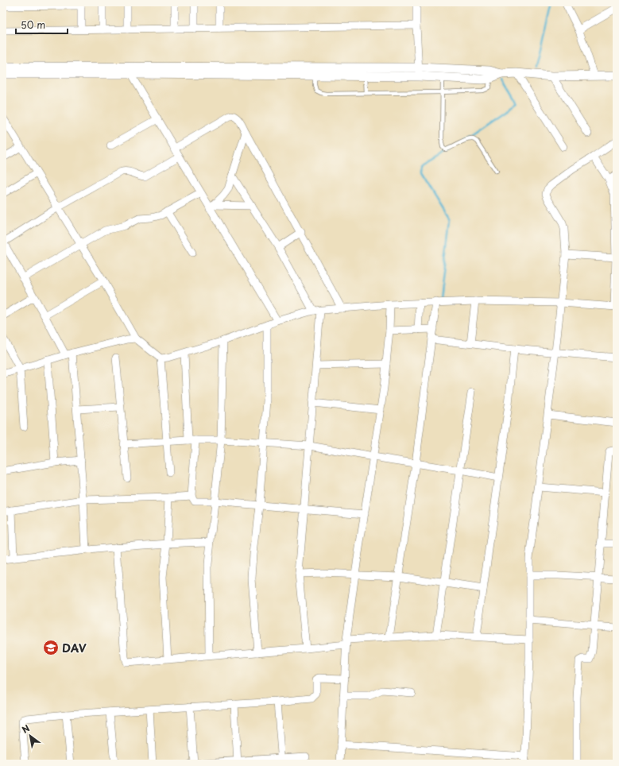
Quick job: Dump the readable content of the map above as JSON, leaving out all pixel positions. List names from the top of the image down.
{
  "places": {
    "school or university": ["DAV"]
  },
  "scale_bar": "50 m",
  "north": "top left"
}
